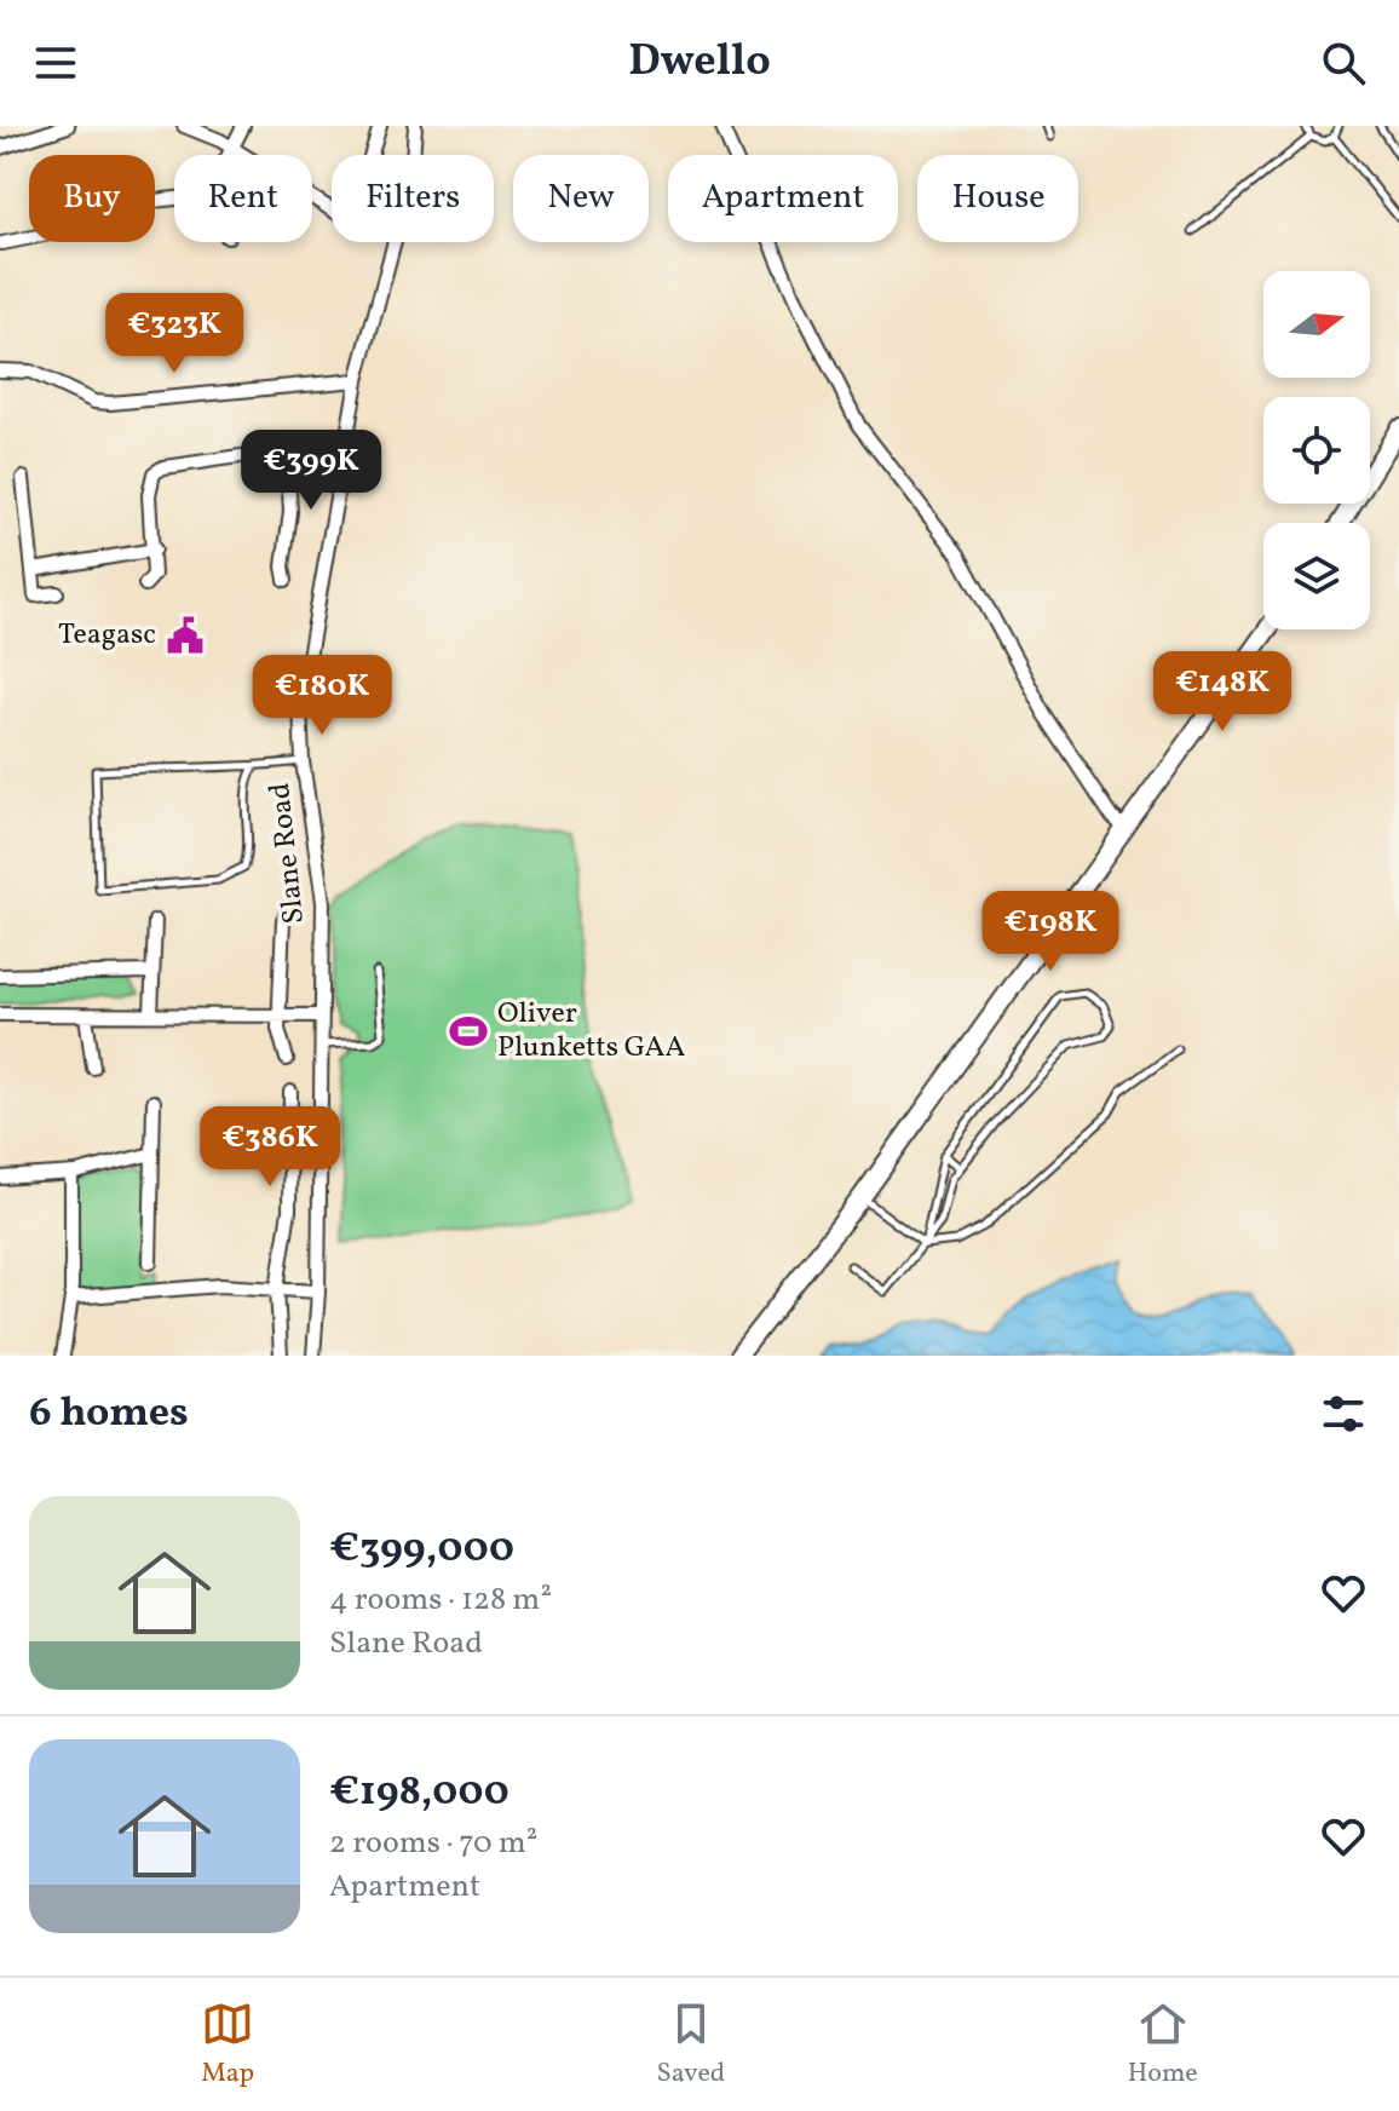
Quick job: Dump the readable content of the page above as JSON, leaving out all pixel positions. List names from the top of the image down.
{
  "streets": {
    "street": ["Slane Road"]
  },
  "places": {
    "public building": ["Teagasc"],
    "sports": ["Oliver Plunketts GAA"]
  },
  "north": "right",
  "page": {
    "header": "Dwello",
    "chip": [
      "Buy",
      "Rent",
      "Filters",
      "New",
      "Apartment",
      "House"
    ],
    "price": [
      "€323K",
      "€399K",
      "€148K",
      "€180K",
      "€198K",
      "€386K"
    ],
    "heading": "6 homes",
    "list": [
      {
        "name": "€399,000",
        "note": "4 rooms · 128 m² · Slane Road"
      },
      {
        "name": "€198,000",
        "note": "2 rooms · 70 m² · Apartment"
      }
    ],
    "tabs": ["Map", "Saved", "Home"]
  }
}
